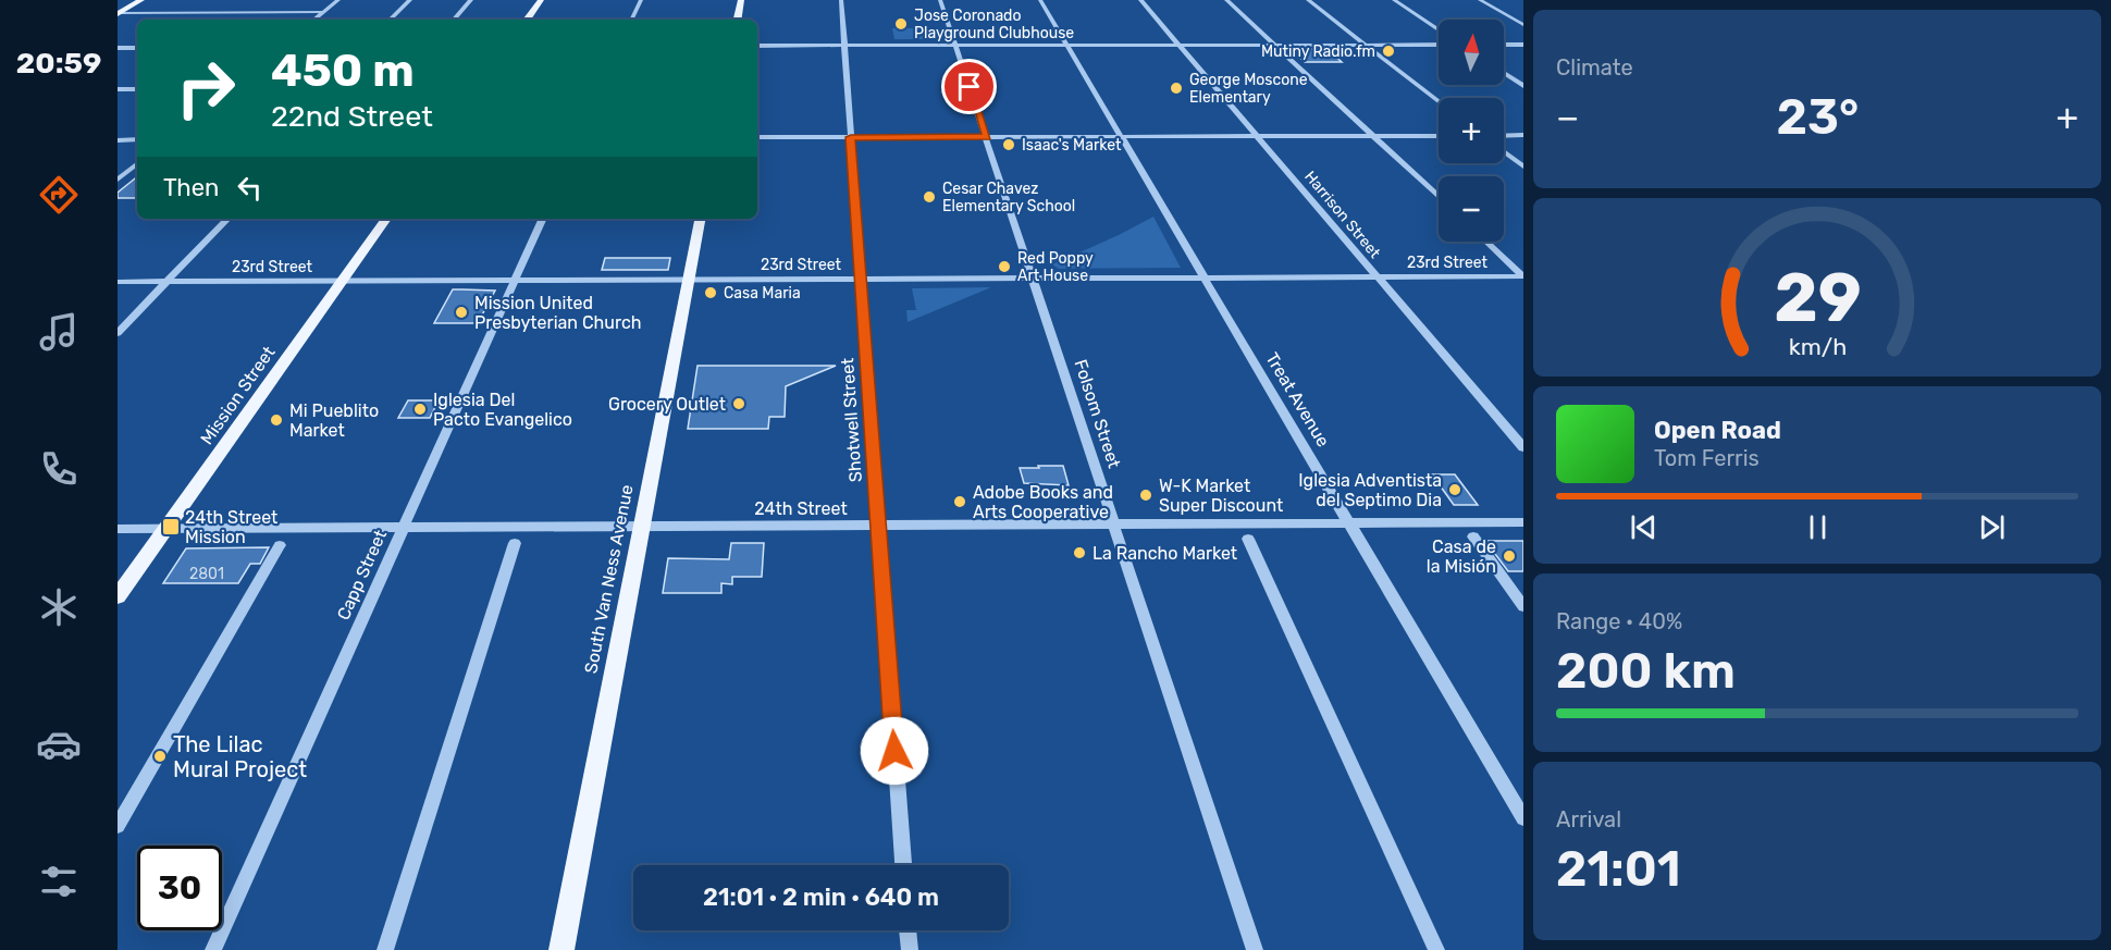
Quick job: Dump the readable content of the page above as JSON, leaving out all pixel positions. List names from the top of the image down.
{
  "streets": {
    "main road": ["Mission Street", "South Van Ness Avenue"],
    "street": [
      "Harrison Street",
      "23rd Street",
      "Treat Avenue",
      "Folsom Street",
      "Shotwell Street",
      "24th Street",
      "Capp Street"
    ]
  },
  "crossings": [
    ["Harrison Street", "23rd Street"],
    ["23rd Street", "Mission Street"],
    ["23rd Street", "Treat Avenue"],
    ["23rd Street", "Folsom Street"],
    ["23rd Street", "Shotwell Street"],
    ["23rd Street", "Capp Street"],
    ["23rd Street", "South Van Ness Avenue"],
    ["Mission Street", "24th Street"],
    ["Treat Avenue", "24th Street"],
    ["Folsom Street", "24th Street"],
    ["Shotwell Street", "24th Street"],
    ["24th Street", "Capp Street"],
    ["24th Street", "South Van Ness Avenue"]
  ],
  "places": {
    "other": [
      "Jose Coronado Playground Clubhouse",
      "Mutiny Radio.fm",
      "George Moscone Elementary",
      "Isaac's Market",
      "Cesar Chavez Elementary School",
      "Red Poppy Art House",
      "Casa Maria",
      "Mission United Presbyterian Church",
      "Grocery Outlet",
      "Iglesia Del Pacto Evangelico",
      "Mi Pueblito Market",
      "Iglesia Adventista del Septimo Dia",
      "W-K Market Super Discount",
      "Adobe Books and Arts Cooperative",
      "La Rancho Market",
      "Casa de la Misión",
      "The Lilac Mural Project"
    ],
    "transit": ["24th Street Mission"]
  },
  "house_numbers": ["2801"],
  "north": "top",
  "page": {
    "tabs": "20:59",
    "tile": [
      "Climate",
      ["Range · 40%", "200 km"],
      ["Arrival", "21:01"]
    ],
    "map_buttons": ["+", "−"],
    "turn": ["450 m", "22nd Street"],
    "heat": ["−", "23°", "+"],
    "then": "Then",
    "song": ["Open Road", "Tom Ferris"],
    "limit": "30",
    "trip": "21:01 · 2 min · 640 m",
    "gauge": ["29", "km/h"]
  }
}
